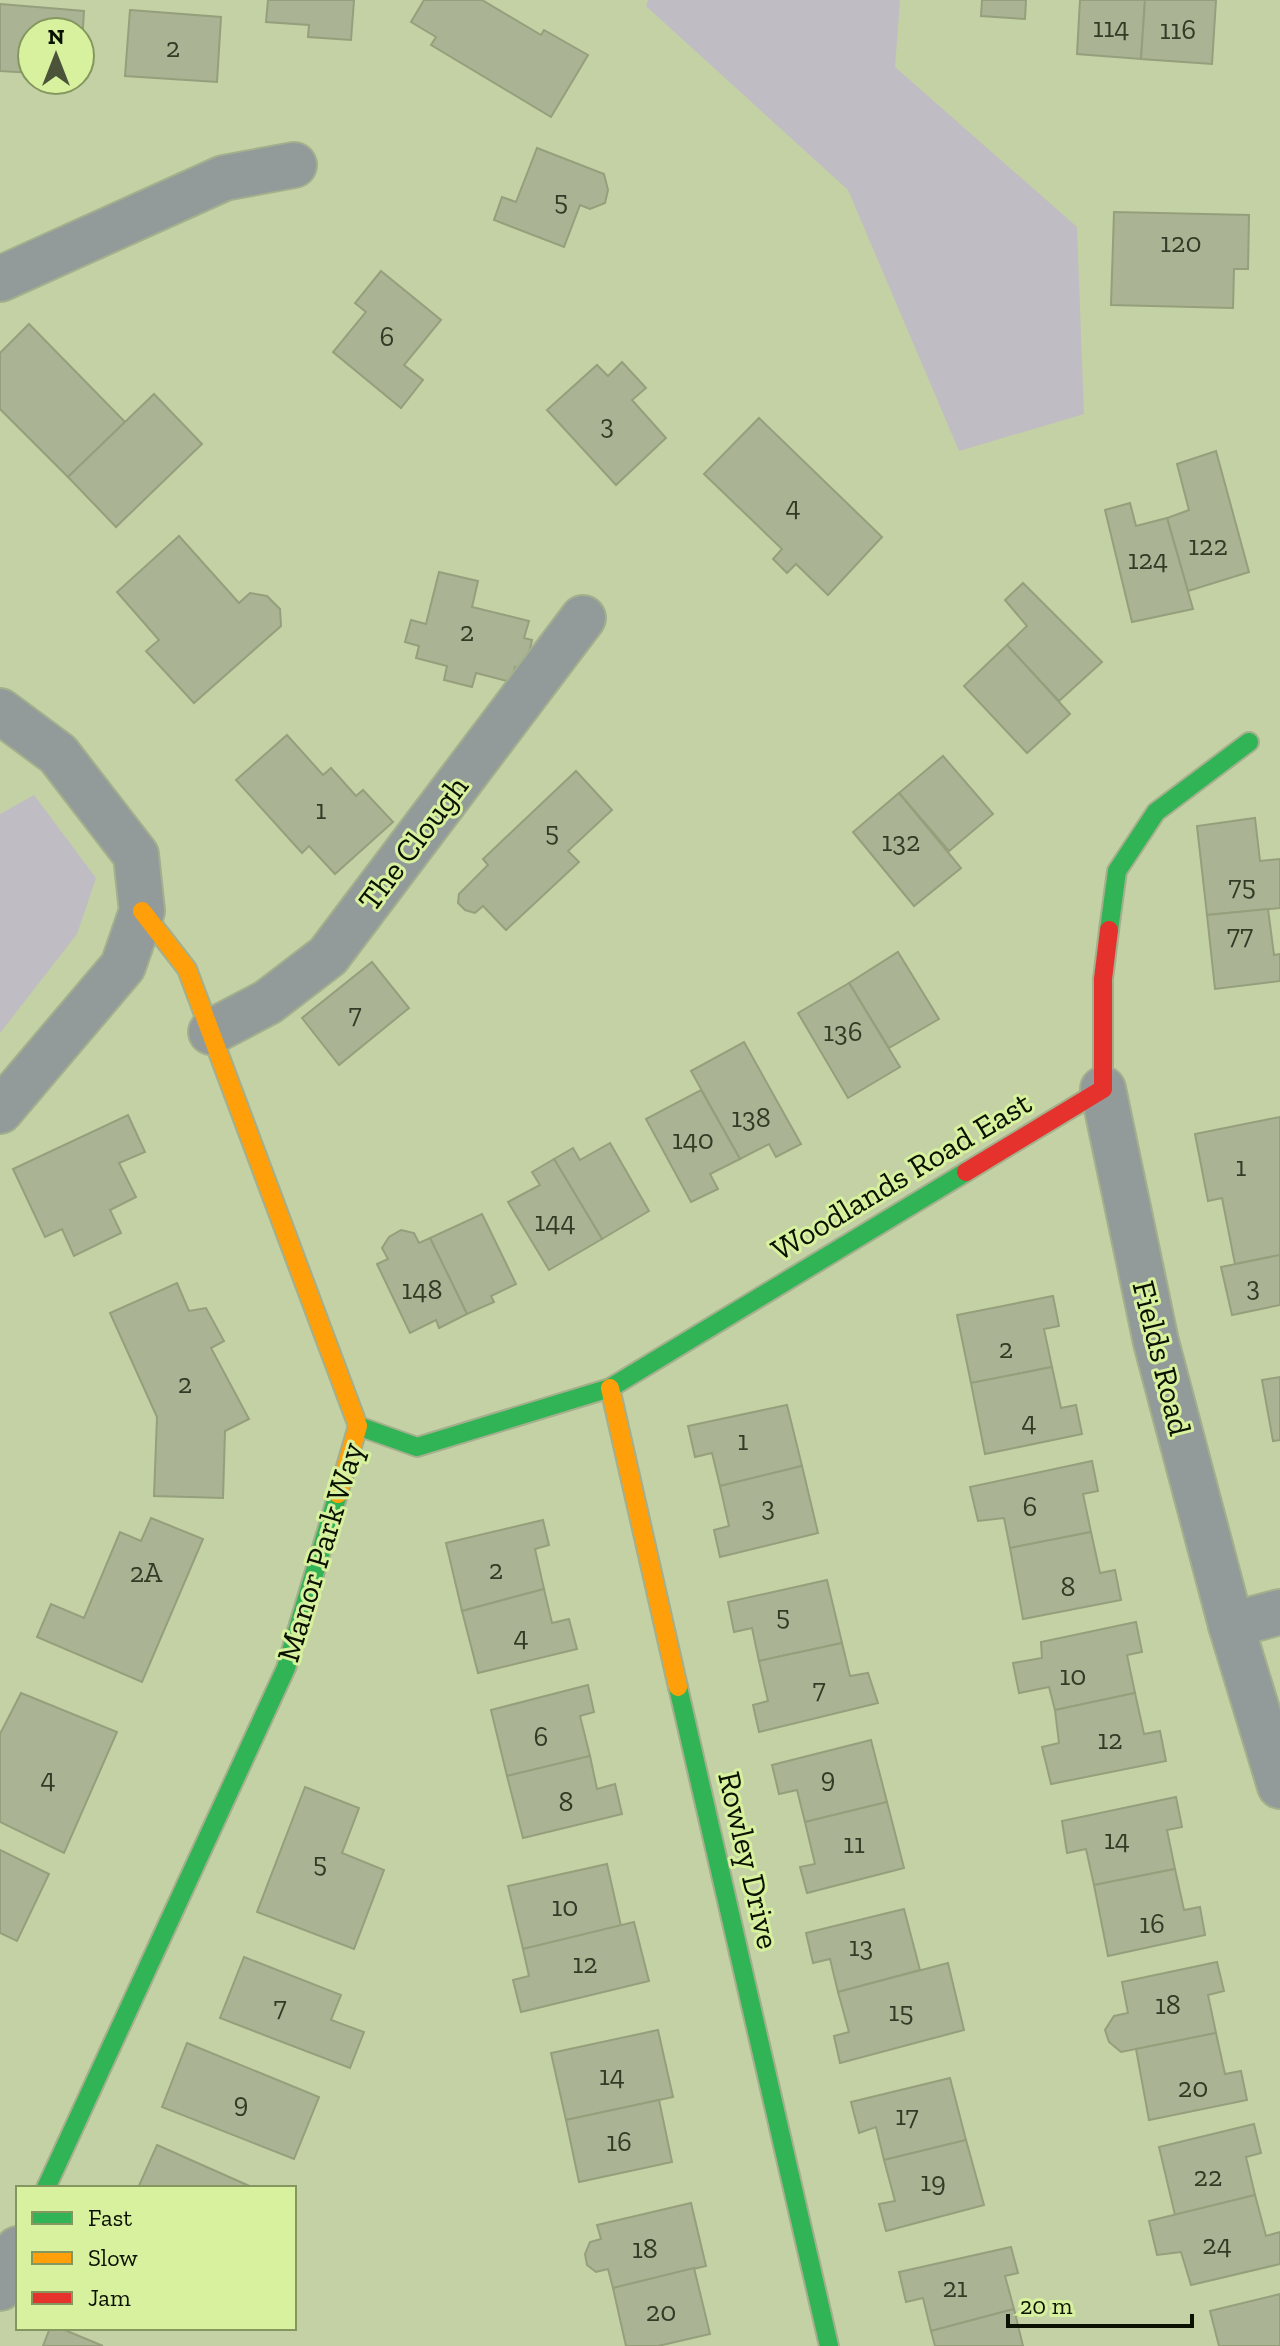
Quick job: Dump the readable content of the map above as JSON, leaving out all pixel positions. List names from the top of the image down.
{
  "streets": {
    "street": [
      "The Clough",
      "Woodlands Road East",
      "Fields Road",
      "Manor Park Way",
      "Rowley Drive"
    ]
  },
  "crossings": [
    ["The Clough", "Manor Park Way"],
    ["Woodlands Road East", "Fields Road"],
    ["Woodlands Road East", "Manor Park Way"],
    ["Woodlands Road East", "Rowley Drive"]
  ],
  "house_numbers": [
    "114",
    "116",
    "2",
    "5",
    "120",
    "6",
    "3",
    "4",
    "122",
    "124",
    "2",
    "1",
    "5",
    "132",
    "75",
    "77",
    "7",
    "136",
    "138",
    "140",
    "1",
    "144",
    "3",
    "148",
    "2",
    "2",
    "4",
    "1",
    "3",
    "6",
    "2",
    "2A",
    "8",
    "5",
    "4",
    "10",
    "7",
    "6",
    "12",
    "9",
    "4",
    "8",
    "14",
    "11",
    "5",
    "10",
    "16",
    "13",
    "12",
    "18",
    "7",
    "15",
    "14",
    "20",
    "9",
    "17",
    "16",
    "22",
    "19",
    "24",
    "18",
    "21",
    "20"
  ],
  "legend": ["Fast", "Slow", "Jam"],
  "scale_bar": "20 m",
  "north": "top"
}
